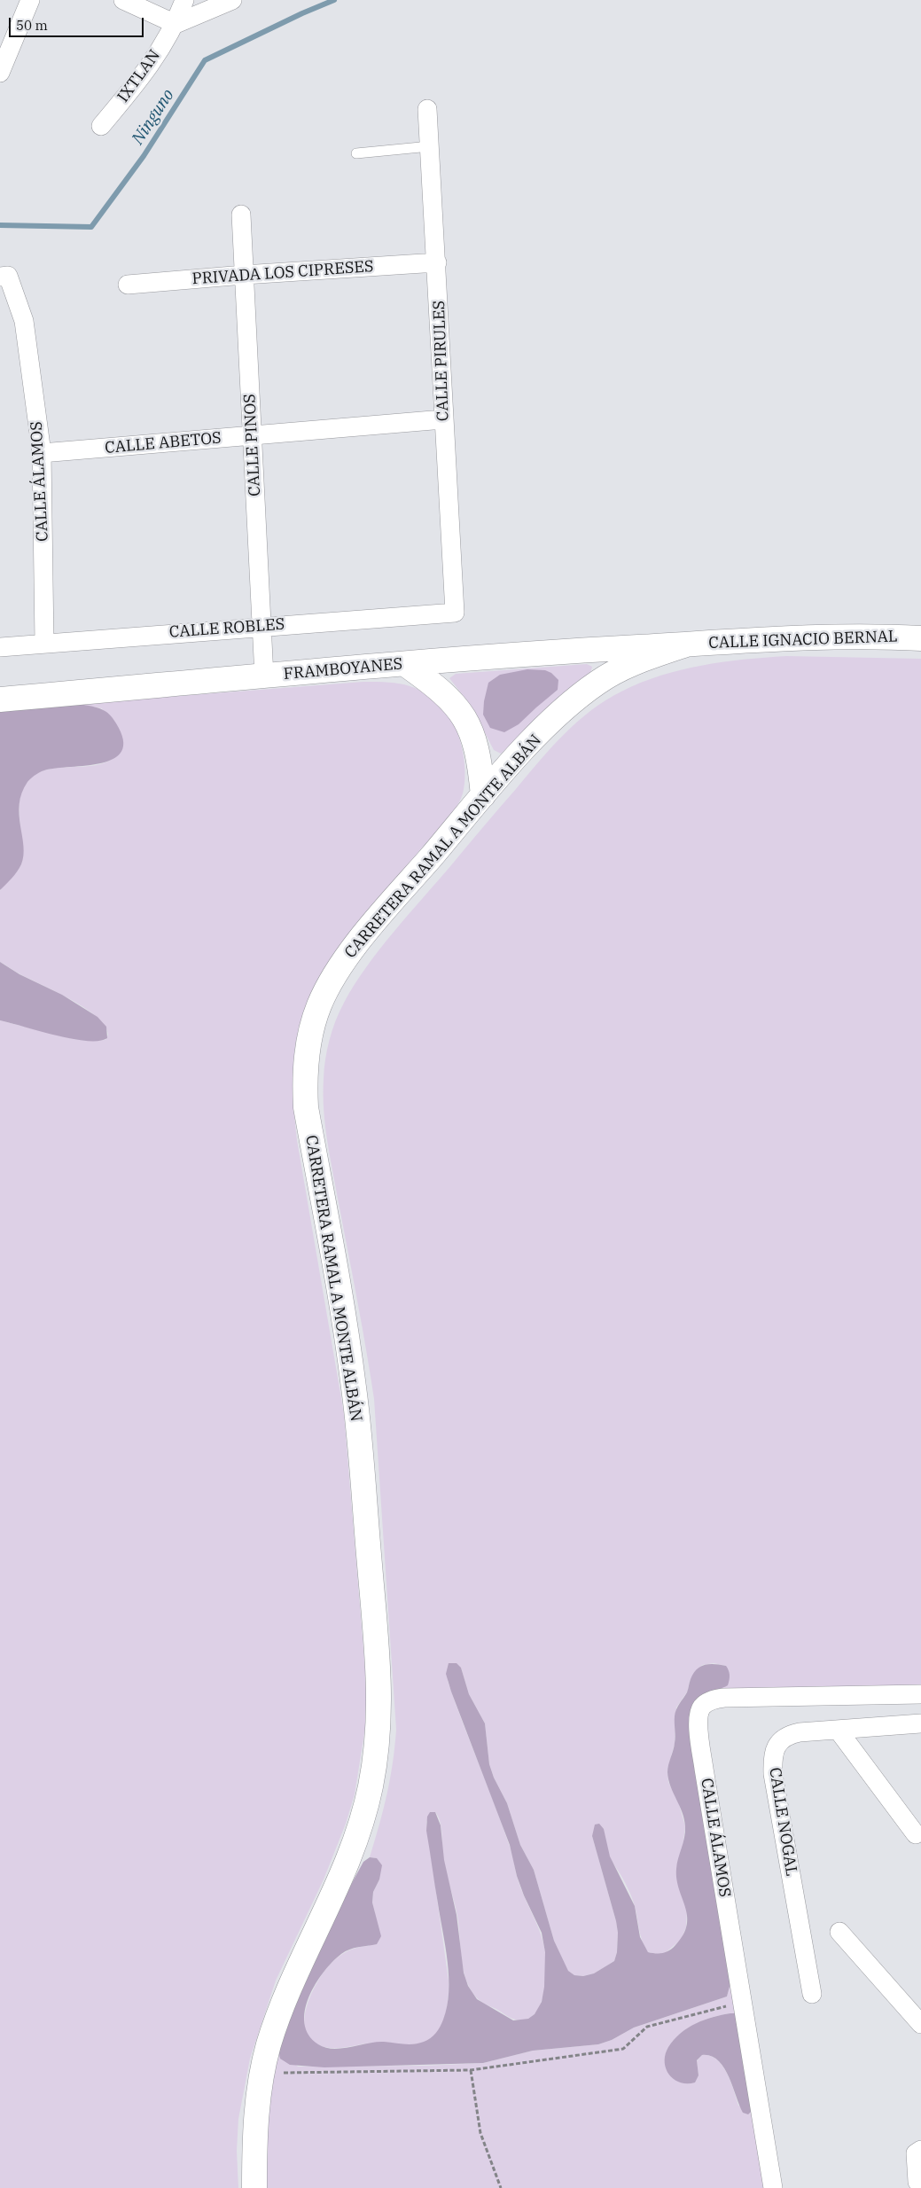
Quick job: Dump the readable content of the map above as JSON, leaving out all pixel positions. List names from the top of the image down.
{
  "streets": {
    "street": [
      "IXTLAN",
      "PRIVADA LOS CIPRESES",
      "CALLE PIRULES",
      "CALLE ABETOS",
      "CALLE PINOS",
      "CALLE ÁLAMOS",
      "CALLE ROBLES",
      "CALLE IGNACIO BERNAL",
      "FRAMBOYANES",
      "CARRETERA RAMAL A MONTE ALBÁN",
      "CALLE NOGAL"
    ]
  },
  "crossings": [
    ["PRIVADA LOS CIPRESES", "CALLE PIRULES"],
    ["PRIVADA LOS CIPRESES", "CALLE PINOS"],
    ["CALLE PIRULES", "CALLE ABETOS"],
    ["CALLE PIRULES", "CALLE ROBLES"],
    ["CALLE ABETOS", "CALLE PINOS"],
    ["CALLE ABETOS", "CALLE ÁLAMOS"],
    ["CALLE PINOS", "CALLE ROBLES"],
    ["CALLE PINOS", "FRAMBOYANES"],
    ["CALLE ÁLAMOS", "CALLE ROBLES"],
    ["CALLE IGNACIO BERNAL", "FRAMBOYANES"],
    ["CALLE IGNACIO BERNAL", "CARRETERA RAMAL A MONTE ALBÁN"],
    ["FRAMBOYANES", "CARRETERA RAMAL A MONTE ALBÁN"]
  ],
  "water": ["Ninguno"],
  "scale_bar": "50 m"
}
